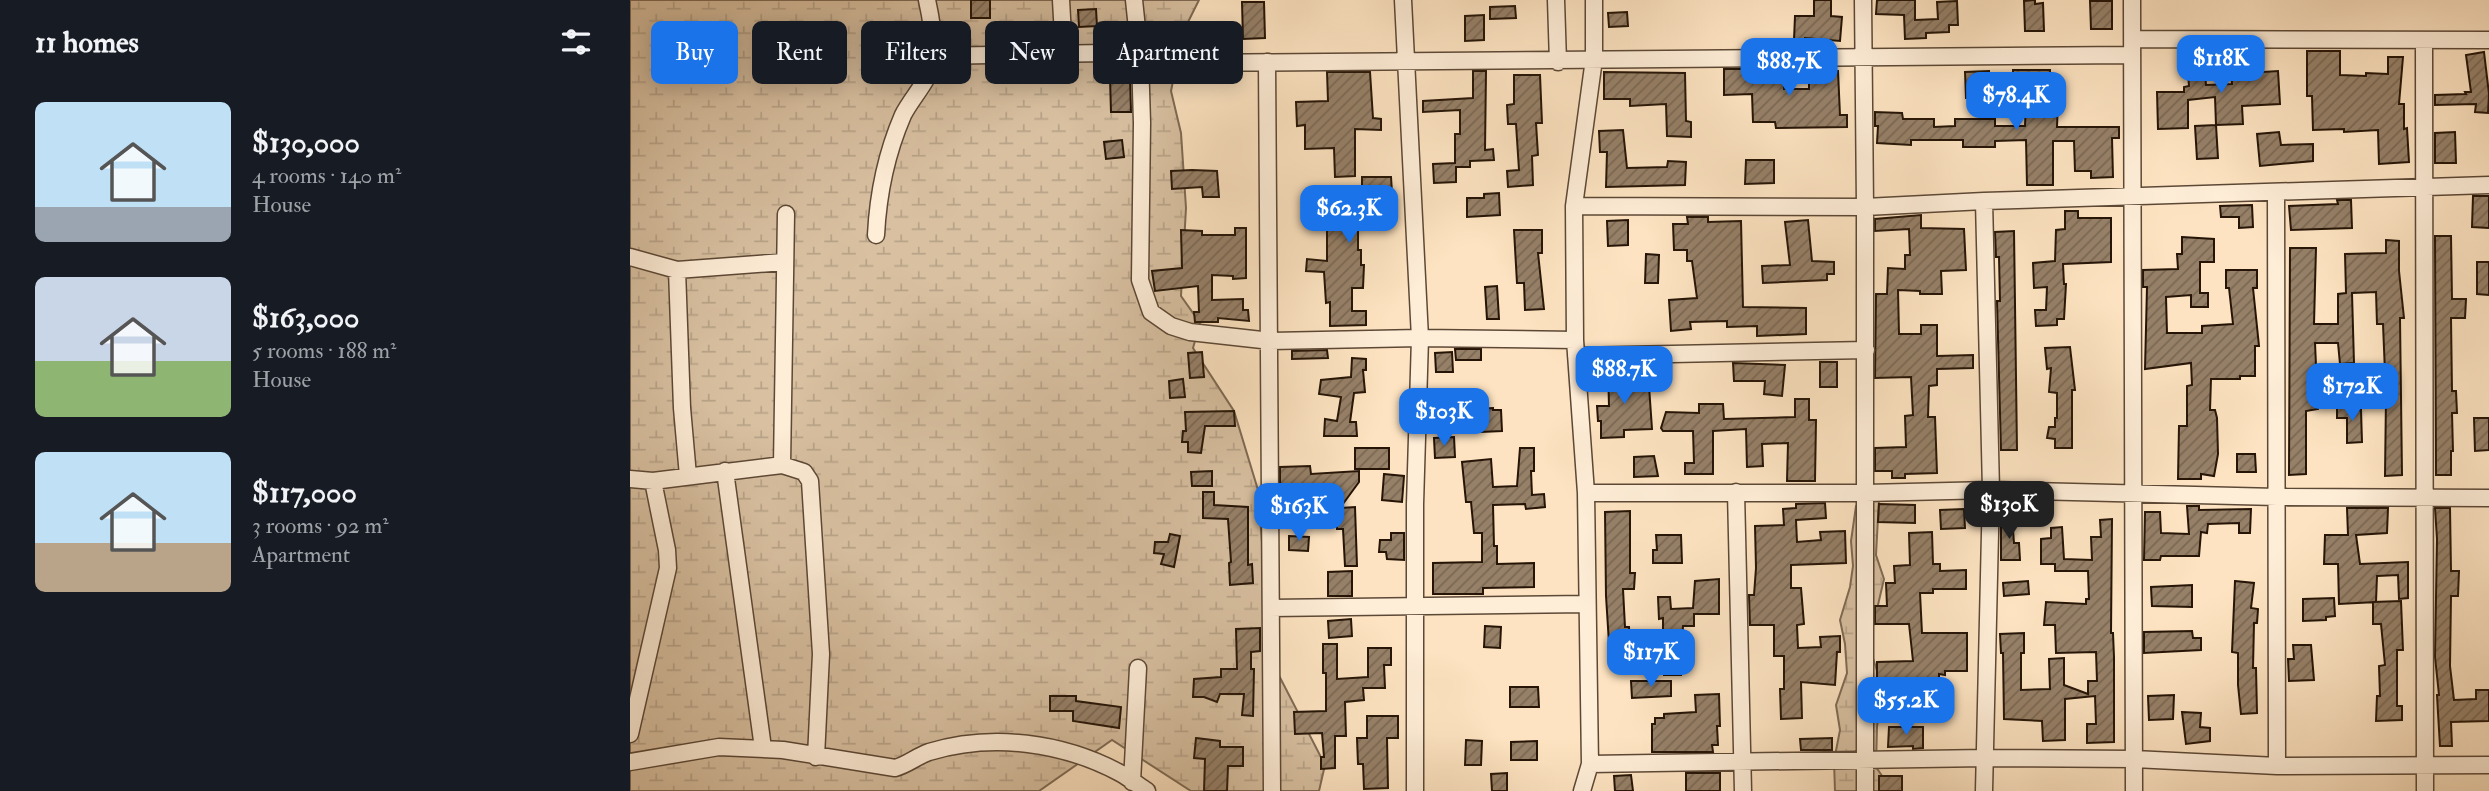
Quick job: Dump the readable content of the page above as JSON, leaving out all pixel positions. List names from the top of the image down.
{
  "page": {
    "heading": "11 homes",
    "chip": [
      "Buy",
      "Rent",
      "Filters",
      "New",
      "Apartment"
    ],
    "price": [
      "$118K",
      "$88.7K",
      "$78.4K",
      "$62.3K",
      "$88.7K",
      "$172K",
      "$103K",
      "$130K",
      "$163K",
      "$117K",
      "$55.2K"
    ],
    "list": [
      {
        "name": "$130,000",
        "note": "4 rooms · 140 m² · House"
      },
      {
        "name": "$163,000",
        "note": "5 rooms · 188 m² · House"
      },
      {
        "name": "$117,000",
        "note": "3 rooms · 92 m² · Apartment"
      }
    ]
  }
}
